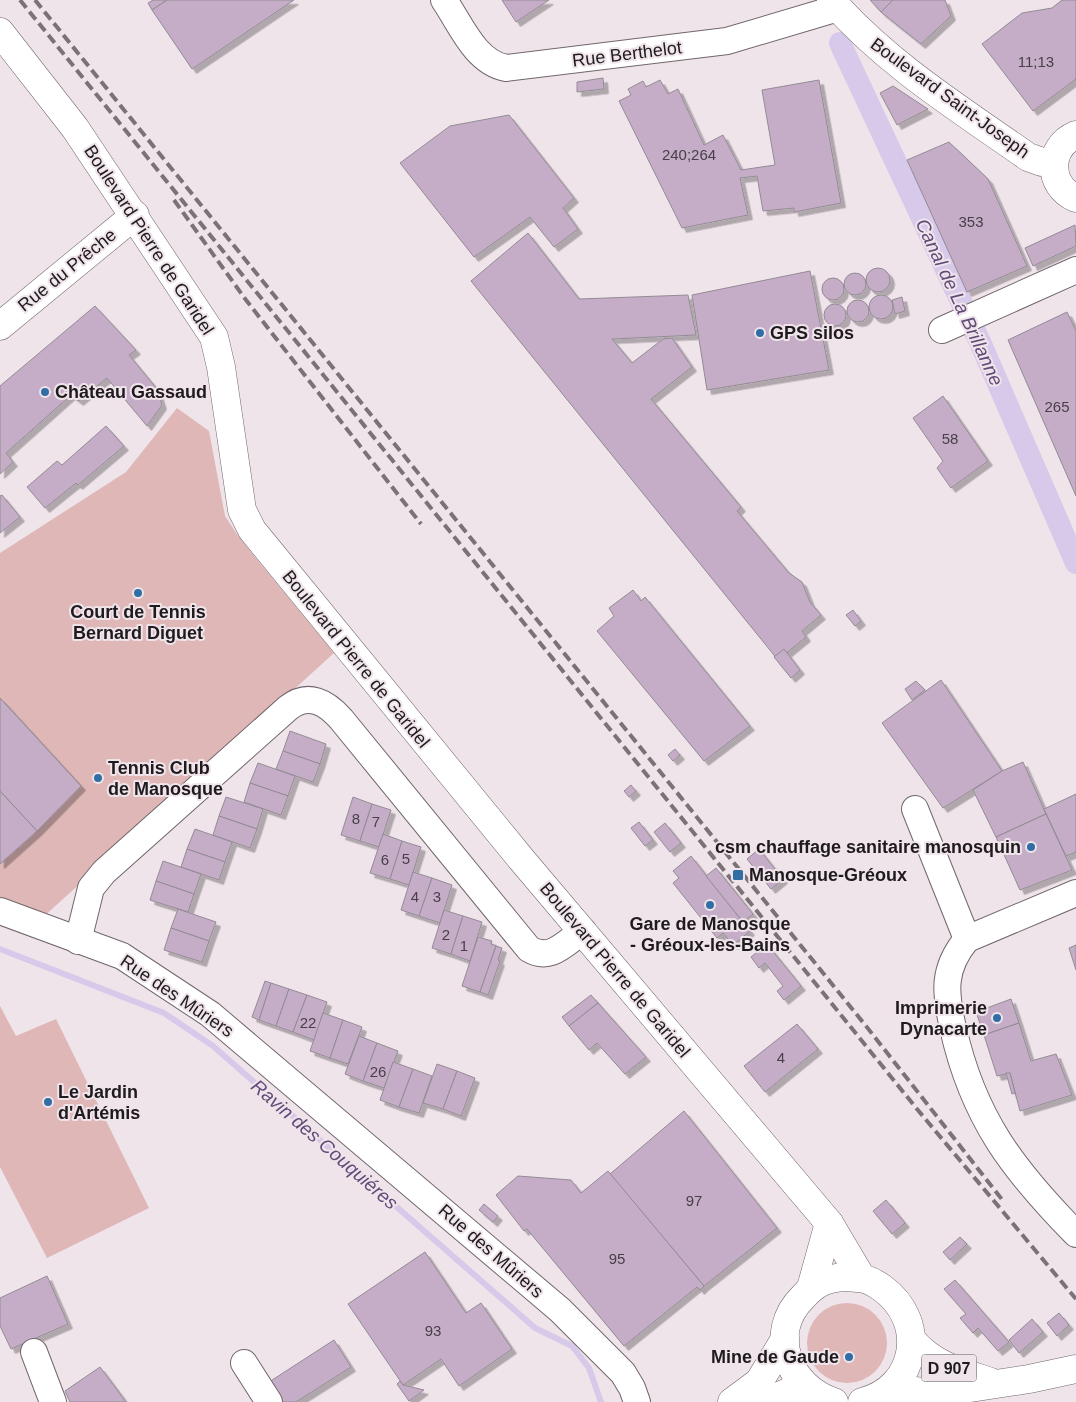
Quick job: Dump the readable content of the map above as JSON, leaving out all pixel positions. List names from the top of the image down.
{
  "streets": {
    "street": [
      "Rue Berthelot",
      "Boulevard Saint-Joseph",
      "Boulevard Pierre de Garidel",
      "Rue du Prêche",
      "Rue des Mûriers",
      "D 907"
    ]
  },
  "crossings": [
    ["Rue Berthelot", "Boulevard Saint-Joseph"],
    ["Boulevard Pierre de Garidel", "Rue du Prêche"]
  ],
  "water": ["Canal de La Brillanne", "Ravin des Couquiéres"],
  "places": {
    "other": [
      "GPS silos",
      "Château Gassaud",
      "Court de Tennis Bernard Diguet",
      "Tennis Club de Manosque",
      "csm chauffage sanitaire manosquin",
      "Gare de Manosque - Gréoux-les-Bains",
      "Imprimerie Dynacarte",
      "Le Jardin d'Artémis",
      "Mine de Gaude"
    ],
    "transit": ["Manosque-Gréoux"]
  },
  "house_numbers": [
    "11;13",
    "240;264",
    "353",
    "265",
    "58",
    "8",
    "7",
    "5",
    "6",
    "4",
    "3",
    "2",
    "1",
    "22",
    "4",
    "26",
    "97",
    "95",
    "93"
  ]
}
